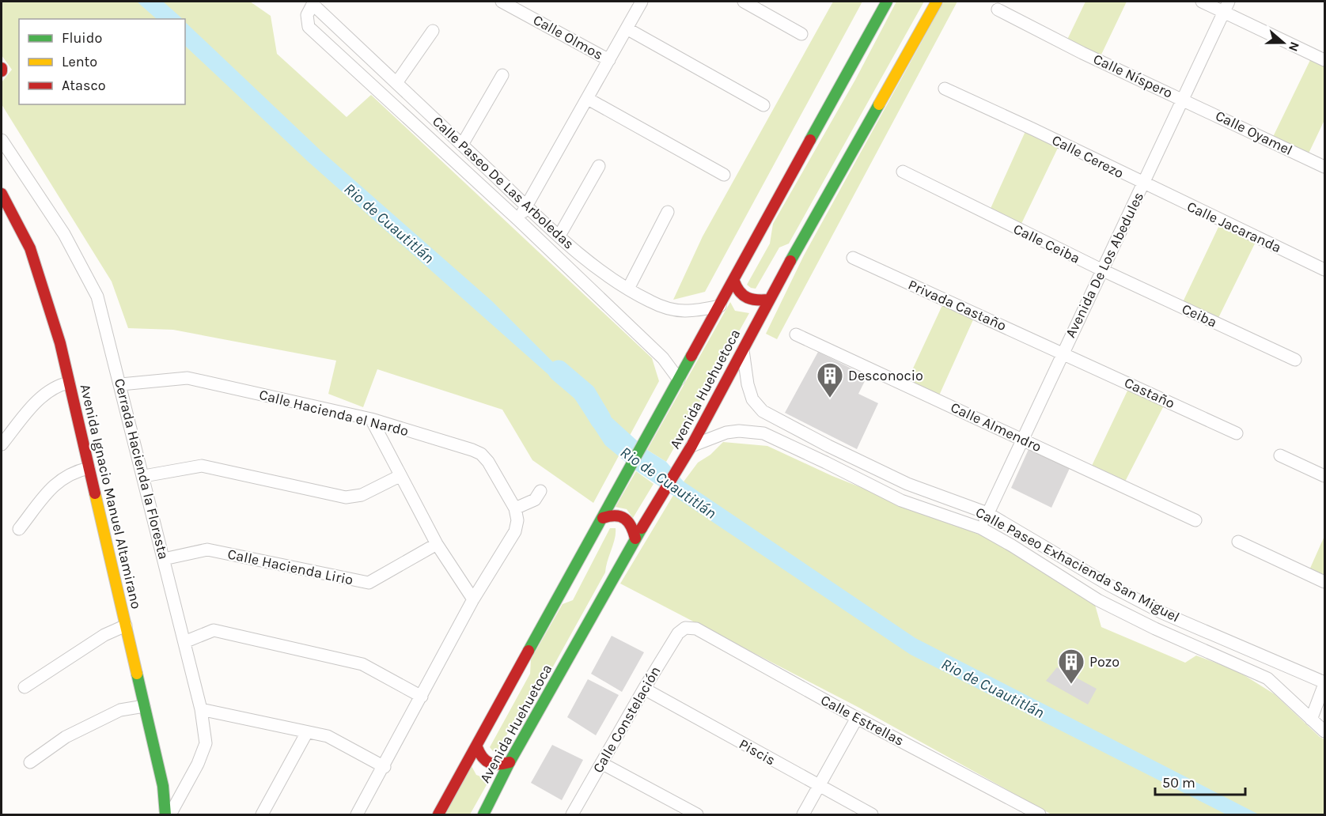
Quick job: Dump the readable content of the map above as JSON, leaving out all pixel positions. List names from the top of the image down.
{
  "streets": {
    "main road": ["Avenida Huehuetoca", "Avenida Ignacio Manuel Altamirano"],
    "street": [
      "Calle Olmos",
      "Calle Níspero",
      "Calle Oyamel",
      "Calle Cerezo",
      "Calle Paseo De Las Arboledas",
      "Calle Jacaranda",
      "Calle Ceiba",
      "Avenida De Los Abedules",
      "Privada Castaño",
      "Ceiba",
      "Castaño",
      "Calle Hacienda el Nardo",
      "Calle Almendro",
      "Cerrada Hacienda la Floresta",
      "Calle Paseo Exhacienda San Miguel",
      "Calle Hacienda Lirio",
      "Calle Constelación",
      "Calle Estrellas",
      "Piscis"
    ]
  },
  "crossings": [
    ["Calle Níspero", "Calle Oyamel"],
    ["Calle Níspero", "Avenida De Los Abedules"],
    ["Calle Oyamel", "Avenida De Los Abedules"],
    ["Calle Cerezo", "Calle Jacaranda"],
    ["Calle Cerezo", "Avenida De Los Abedules"],
    ["Calle Paseo De Las Arboledas", "Avenida Huehuetoca"],
    ["Calle Jacaranda", "Avenida De Los Abedules"],
    ["Calle Ceiba", "Avenida De Los Abedules"],
    ["Calle Ceiba", "Ceiba"],
    ["Avenida De Los Abedules", "Privada Castaño"],
    ["Avenida De Los Abedules", "Ceiba"],
    ["Avenida De Los Abedules", "Castaño"],
    ["Avenida De Los Abedules", "Calle Almendro"],
    ["Avenida De Los Abedules", "Calle Paseo Exhacienda San Miguel"],
    ["Privada Castaño", "Castaño"],
    ["Avenida Huehuetoca", "Calle Paseo Exhacienda San Miguel"],
    ["Calle Hacienda el Nardo", "Cerrada Hacienda la Floresta"],
    ["Cerrada Hacienda la Floresta", "Calle Hacienda Lirio"],
    ["Calle Constelación", "Calle Estrellas"],
    ["Calle Constelación", "Piscis"]
  ],
  "water": ["Rio de Cuautitlán"],
  "places": {
    "building": ["Desconocio", "Pozo"]
  },
  "legend": ["Fluido", "Lento", "Atasco"],
  "scale_bar": "50 m",
  "north": "right"
}
